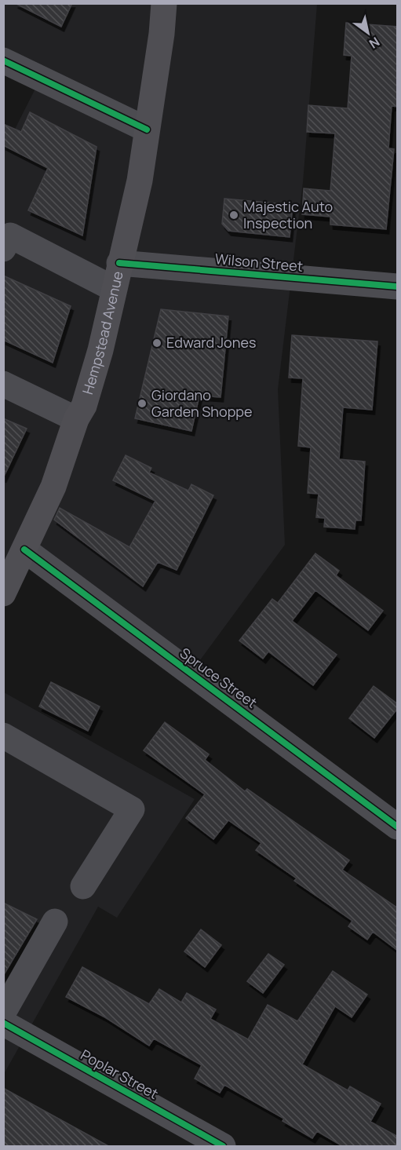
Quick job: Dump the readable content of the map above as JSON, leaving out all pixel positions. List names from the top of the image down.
{
  "streets": {
    "main road": ["Hempstead Avenue"],
    "street": ["Wilson Street", "Spruce Street", "Poplar Street"]
  },
  "crossings": [
    ["Wilson Street", "Hempstead Avenue"],
    ["Hempstead Avenue", "Spruce Street"]
  ],
  "places": ["Majestic Auto Inspection", "Edward Jones", "Giordano Garden Shoppe"],
  "north": "bottom right"
}
